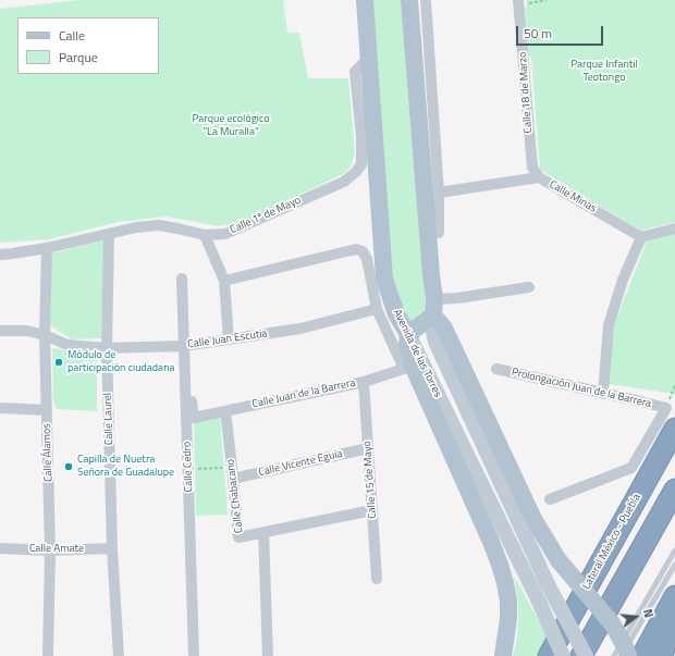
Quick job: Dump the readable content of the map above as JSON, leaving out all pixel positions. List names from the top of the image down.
{
  "streets": {
    "highway": ["Lateral México - Puebla"],
    "main road": ["Avenida de las Torres"],
    "street": [
      "Calle 18 de Marzo",
      "Calle Minas",
      "Calle 1º de Mayo",
      "Calle Juan Escutia",
      "Prolongación Juan de la Barrera",
      "Calle Juan de la Barrera",
      "Calle Laurel",
      "Calle Álamos",
      "Calle Vicente Eguía",
      "Calle Cedro",
      "Calle 15 de Mayo",
      "Calle Chabacano",
      "Calle Amate"
    ]
  },
  "crossings": [
    ["Calle 18 de Marzo", "Calle Minas"],
    ["Calle 1º de Mayo", "Avenida de las Torres"],
    ["Calle 1º de Mayo", "Calle Laurel"],
    ["Calle 1º de Mayo", "Calle Álamos"],
    ["Calle Juan Escutia", "Calle Laurel"],
    ["Calle Juan Escutia", "Calle Álamos"],
    ["Calle Juan Escutia", "Calle Cedro"],
    ["Calle Juan de la Barrera", "Calle Cedro"],
    ["Calle Juan de la Barrera", "Calle 15 de Mayo"],
    ["Calle Juan de la Barrera", "Calle Chabacano"],
    ["Calle Laurel", "Calle Amate"],
    ["Calle Álamos", "Calle Amate"],
    ["Calle Vicente Eguía", "Calle 15 de Mayo"],
    ["Calle Vicente Eguía", "Calle Chabacano"]
  ],
  "parks": ["Parque Infantil Teotongo", "Parque ecológico \"La Muralla\""],
  "places": ["Módulo de participación ciudadana", "Capilla de Nuetra Señora de Guadalupe"],
  "legend": ["Calle", "Parque"],
  "scale_bar": "50 m",
  "north": "right"
}
